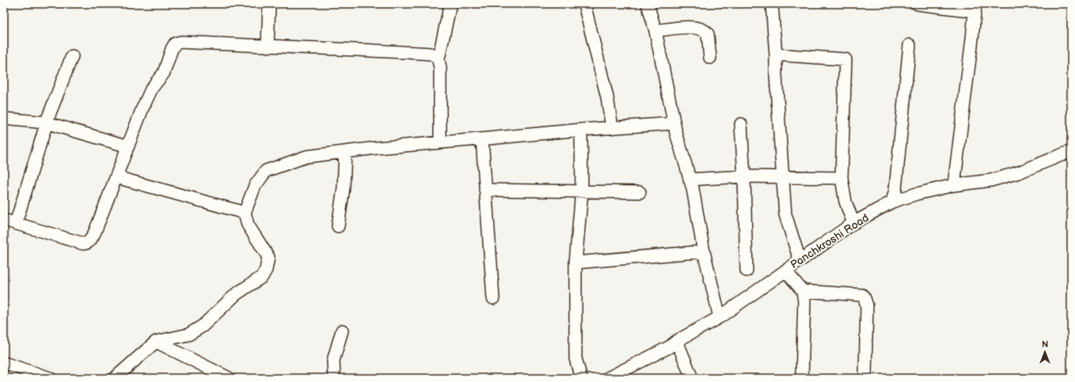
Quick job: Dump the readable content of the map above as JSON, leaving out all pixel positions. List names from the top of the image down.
{
  "streets": {
    "street": ["Panchkroshi Road"]
  },
  "north": "top"
}
